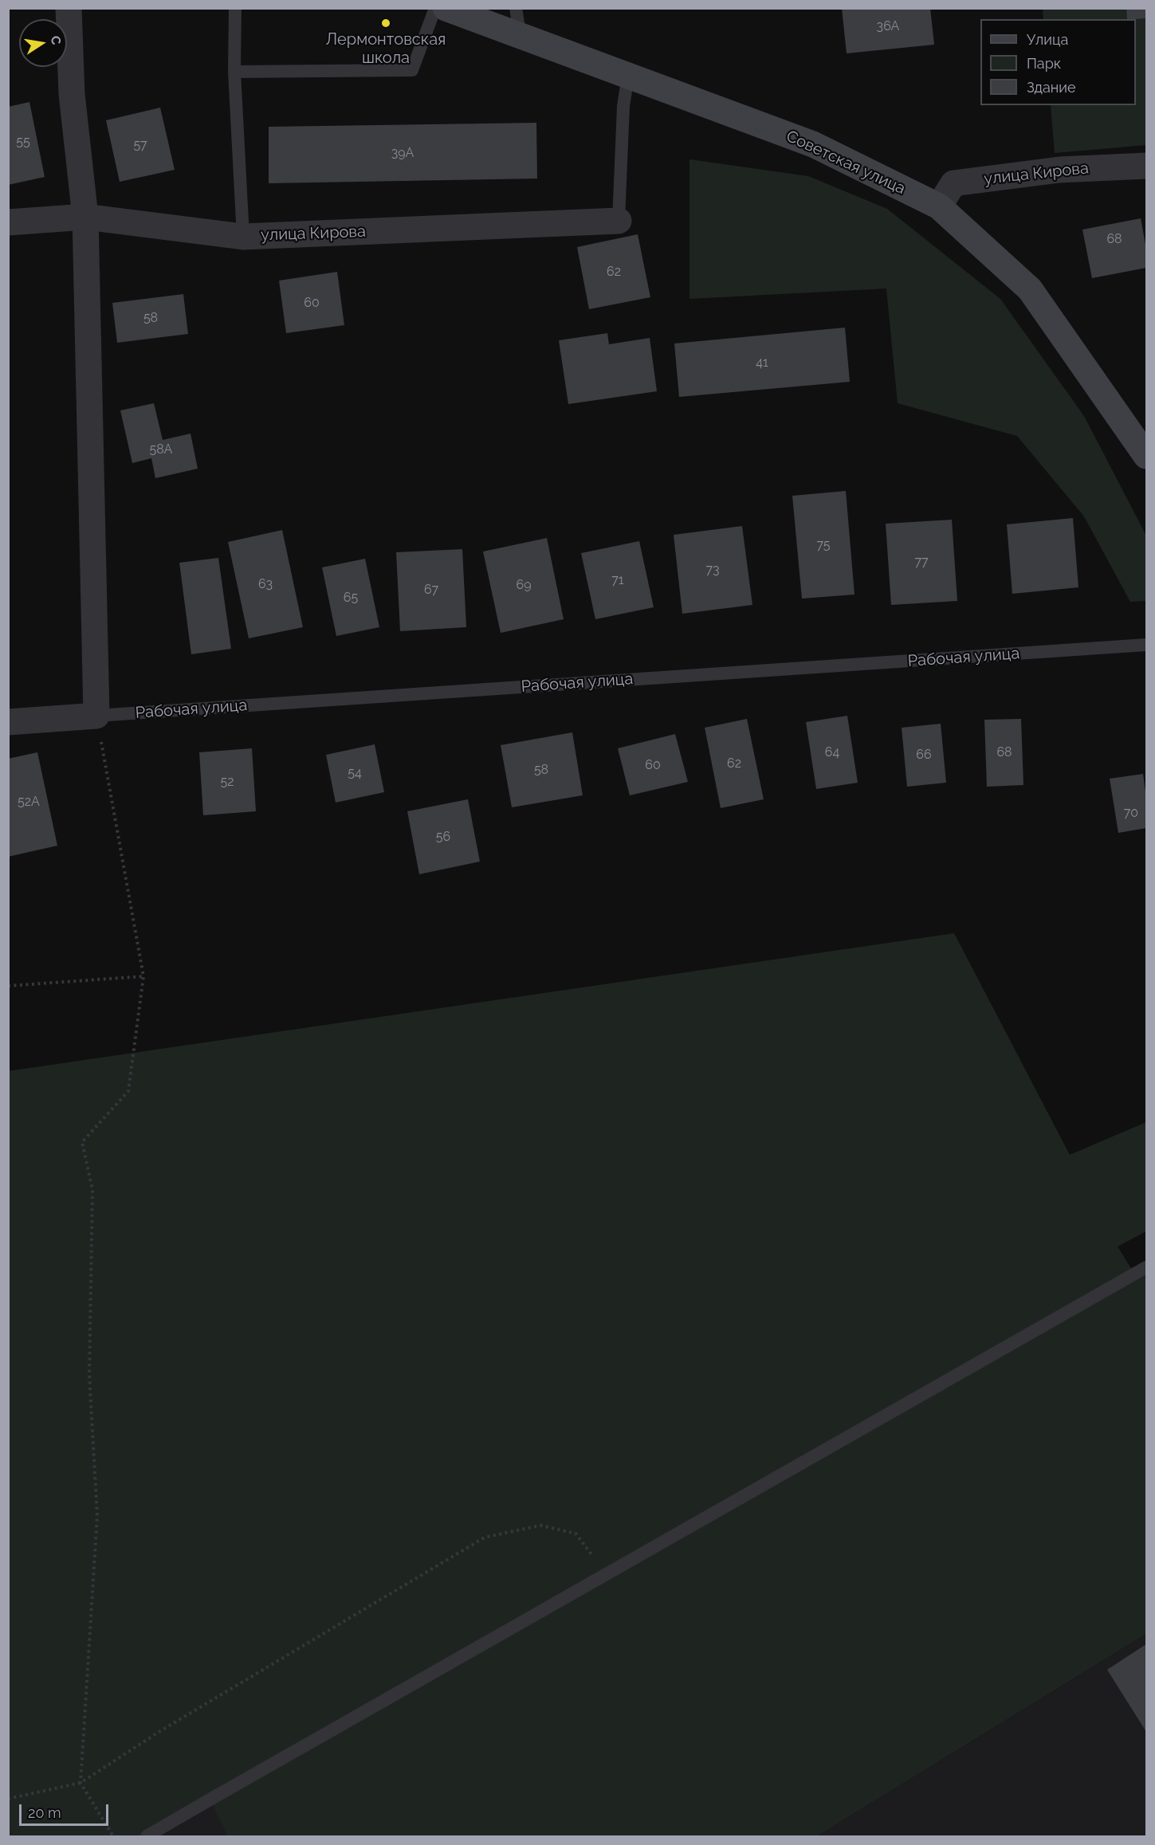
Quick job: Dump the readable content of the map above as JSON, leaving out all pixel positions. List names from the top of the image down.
{
  "streets": {
    "main road": ["Советская улица"],
    "street": ["улица Кирова", "Рабочая улица"]
  },
  "crossings": [
    ["Советская улица", "улица Кирова"]
  ],
  "places": ["Лермонтовская школа"],
  "house_numbers": [
    "36А",
    "55",
    "57",
    "39А",
    "68",
    "62",
    "60",
    "58",
    "41",
    "58А",
    "75",
    "77",
    "73",
    "71",
    "63",
    "69",
    "67",
    "65",
    "64",
    "68",
    "66",
    "62",
    "60",
    "58",
    "54",
    "52",
    "52А",
    "70",
    "56"
  ],
  "legend": ["Улица", "Парк", "Здание"],
  "scale_bar": "20 m",
  "north": "right"
}
